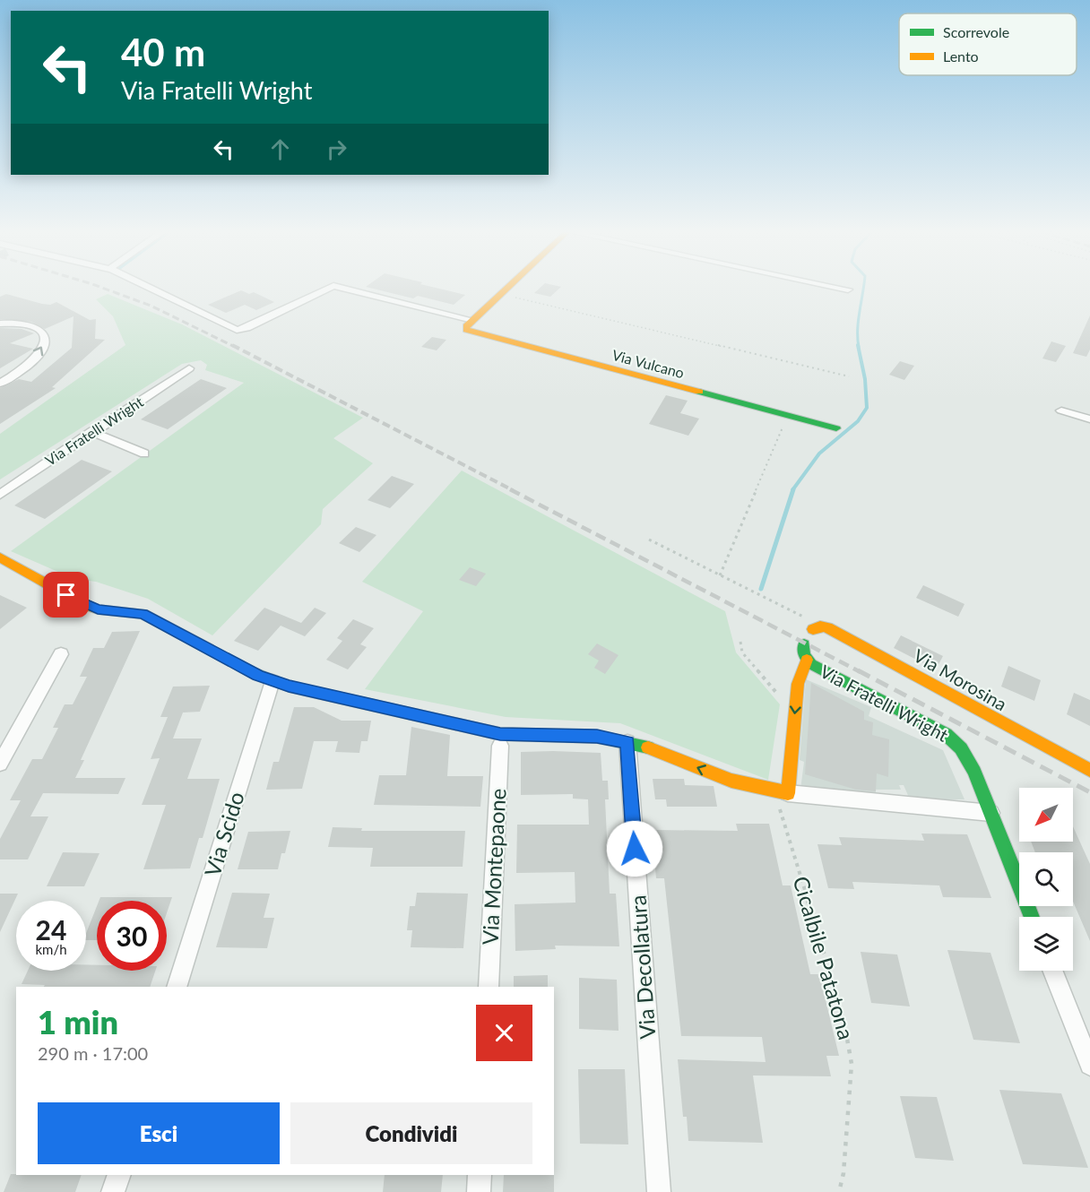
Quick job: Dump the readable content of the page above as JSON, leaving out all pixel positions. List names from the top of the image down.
{
  "streets": {
    "street": [
      "Via Vulcano",
      "Via Fratelli Wright",
      "Via Morosina",
      "Via Scido",
      "Via Montepaone",
      "Via Decollatura"
    ],
    "path": ["Cicalbile Patatona"]
  },
  "crossings": [
    ["Via Fratelli Wright", "Cicalbile Patatona"]
  ],
  "legend": ["Scorrevole", "Lento"],
  "north": "bottom left",
  "page": {
    "turn": ["40 m", "Via Fratelli Wright"],
    "speed": "24 km/h",
    "limit": "30",
    "heading": ["1 min", "290 m · 17:00"],
    "buttons": ["Esci", "Condividi"]
  }
}
